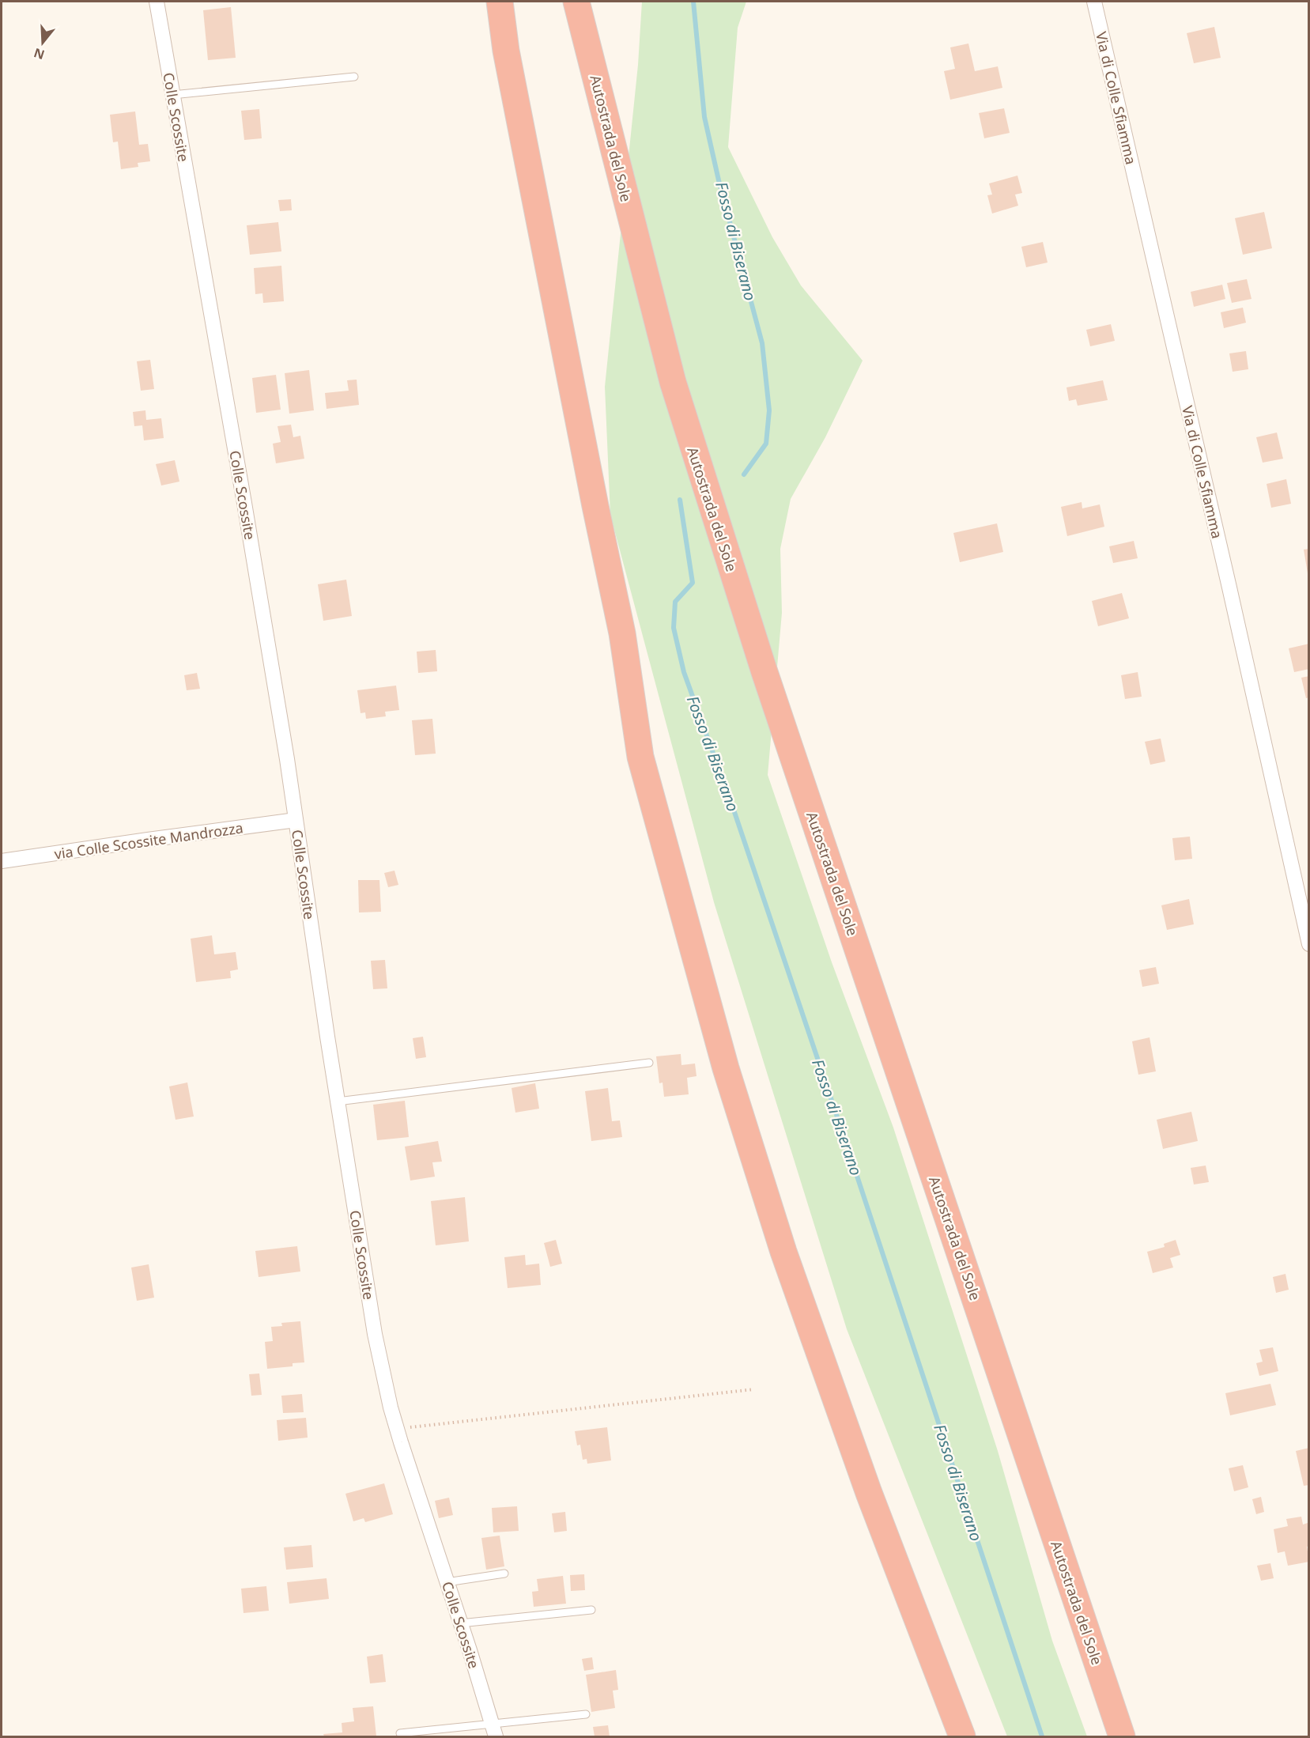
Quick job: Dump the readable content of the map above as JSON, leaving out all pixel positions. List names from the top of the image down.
{
  "streets": {
    "highway": ["Autostrada del Sole"],
    "street": ["Via di Colle Sfiamma", "Colle Scossite", "via Colle Scossite Mandrozza"]
  },
  "crossings": [
    ["Colle Scossite", "via Colle Scossite Mandrozza"]
  ],
  "water": ["Fosso di Biserano"],
  "north": "bottom"
}
